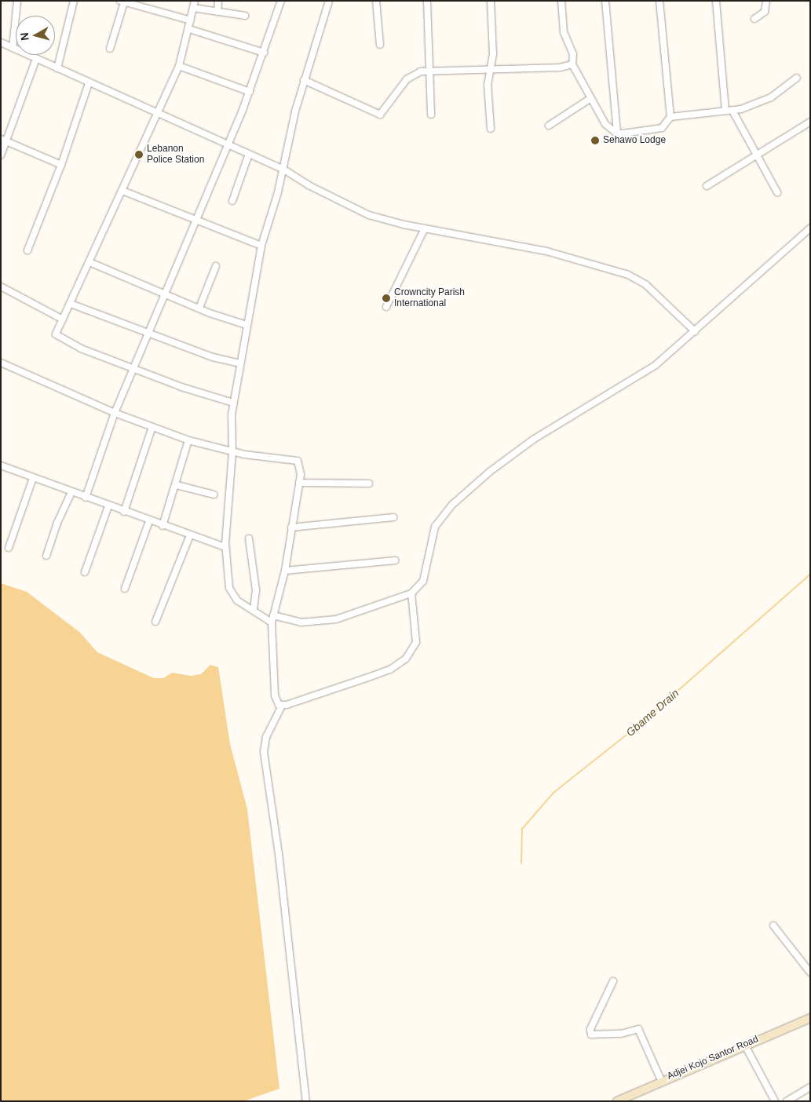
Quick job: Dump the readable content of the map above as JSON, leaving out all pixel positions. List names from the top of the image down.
{
  "streets": {
    "street": ["Adjei Kojo Santor Road"]
  },
  "water": ["Gbame Drain"],
  "places": ["Sehawo Lodge", "Lebanon Police Station", "Crowncity Parish International"],
  "north": "left"
}
